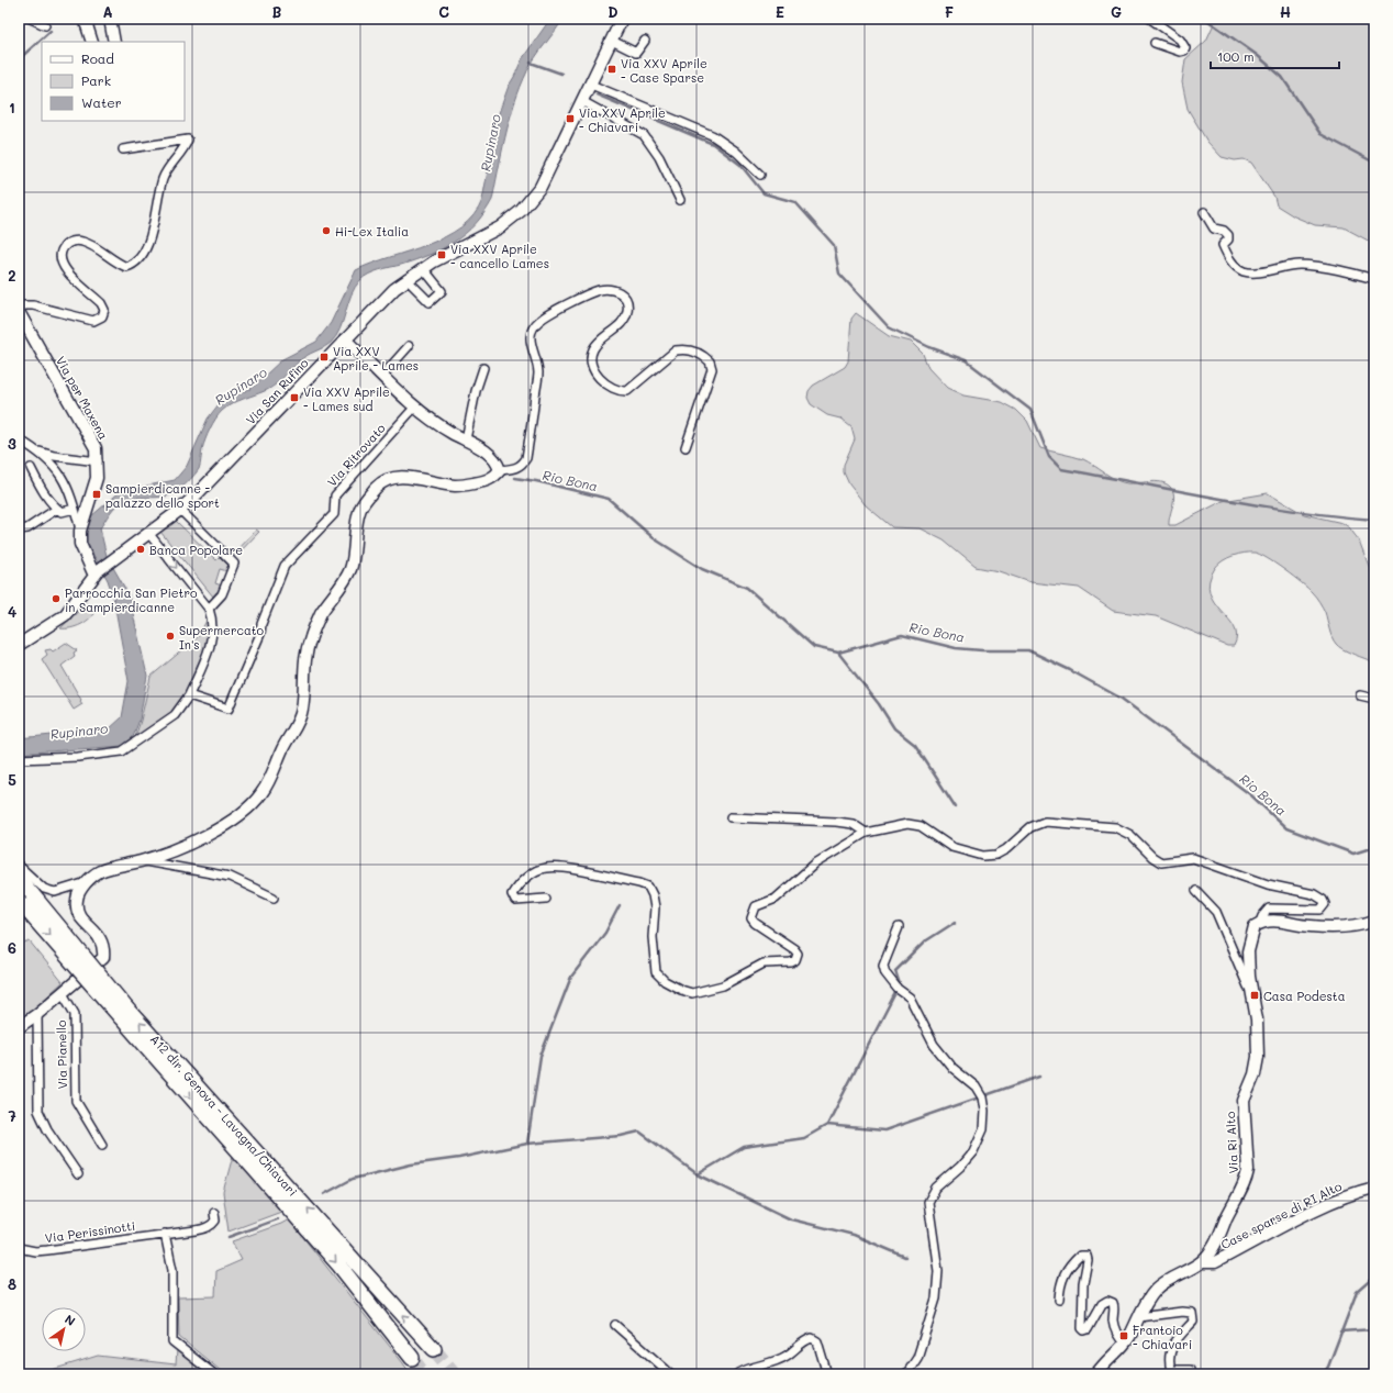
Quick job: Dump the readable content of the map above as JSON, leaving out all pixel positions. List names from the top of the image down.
{
  "streets": {
    "highway": ["A12 dir. Genova - Lavagna/Chiavari"],
    "street": [
      "Via San Rufino",
      "Via per Maxena",
      "Via Ritrovato",
      "Via Pianello",
      "Via Ri Alto",
      "Case sparse di RI Alto",
      "Via Perissinotti"
    ]
  },
  "crossings": [
    ["Via San Rufino", "Via per Maxena"],
    ["Via Ri Alto", "Case sparse di RI Alto"]
  ],
  "water": ["Rupinaro", "Rio Bona"],
  "places": {
    "transit": [
      "Via XXV Aprile - Case Sparse",
      "Via XXV Aprile - Chiavari",
      "Via XXV Aprile - cancello Lames",
      "Via XXV Aprile - Lames",
      "Via XXV Aprile - Lames sud",
      "Sampierdicanne - palazzo dello sport",
      "Casa Podesta",
      "Frantoio - Chiavari"
    ],
    "other": [
      "Hi-Lex Italia",
      "Banca Popolare",
      "Parrocchia San Pietro in Sampierdicanne",
      "Supermercato In's"
    ]
  },
  "legend": ["Road", "Park", "Water"],
  "scale_bar": "100 m",
  "north": "top right",
  "grid": {
    "columns": [
      "A",
      "B",
      "C",
      "D",
      "E",
      "F",
      "G",
      "H"
    ],
    "rows": [
      "1",
      "2",
      "3",
      "4",
      "5",
      "6",
      "7",
      "8"
    ]
  }
}
